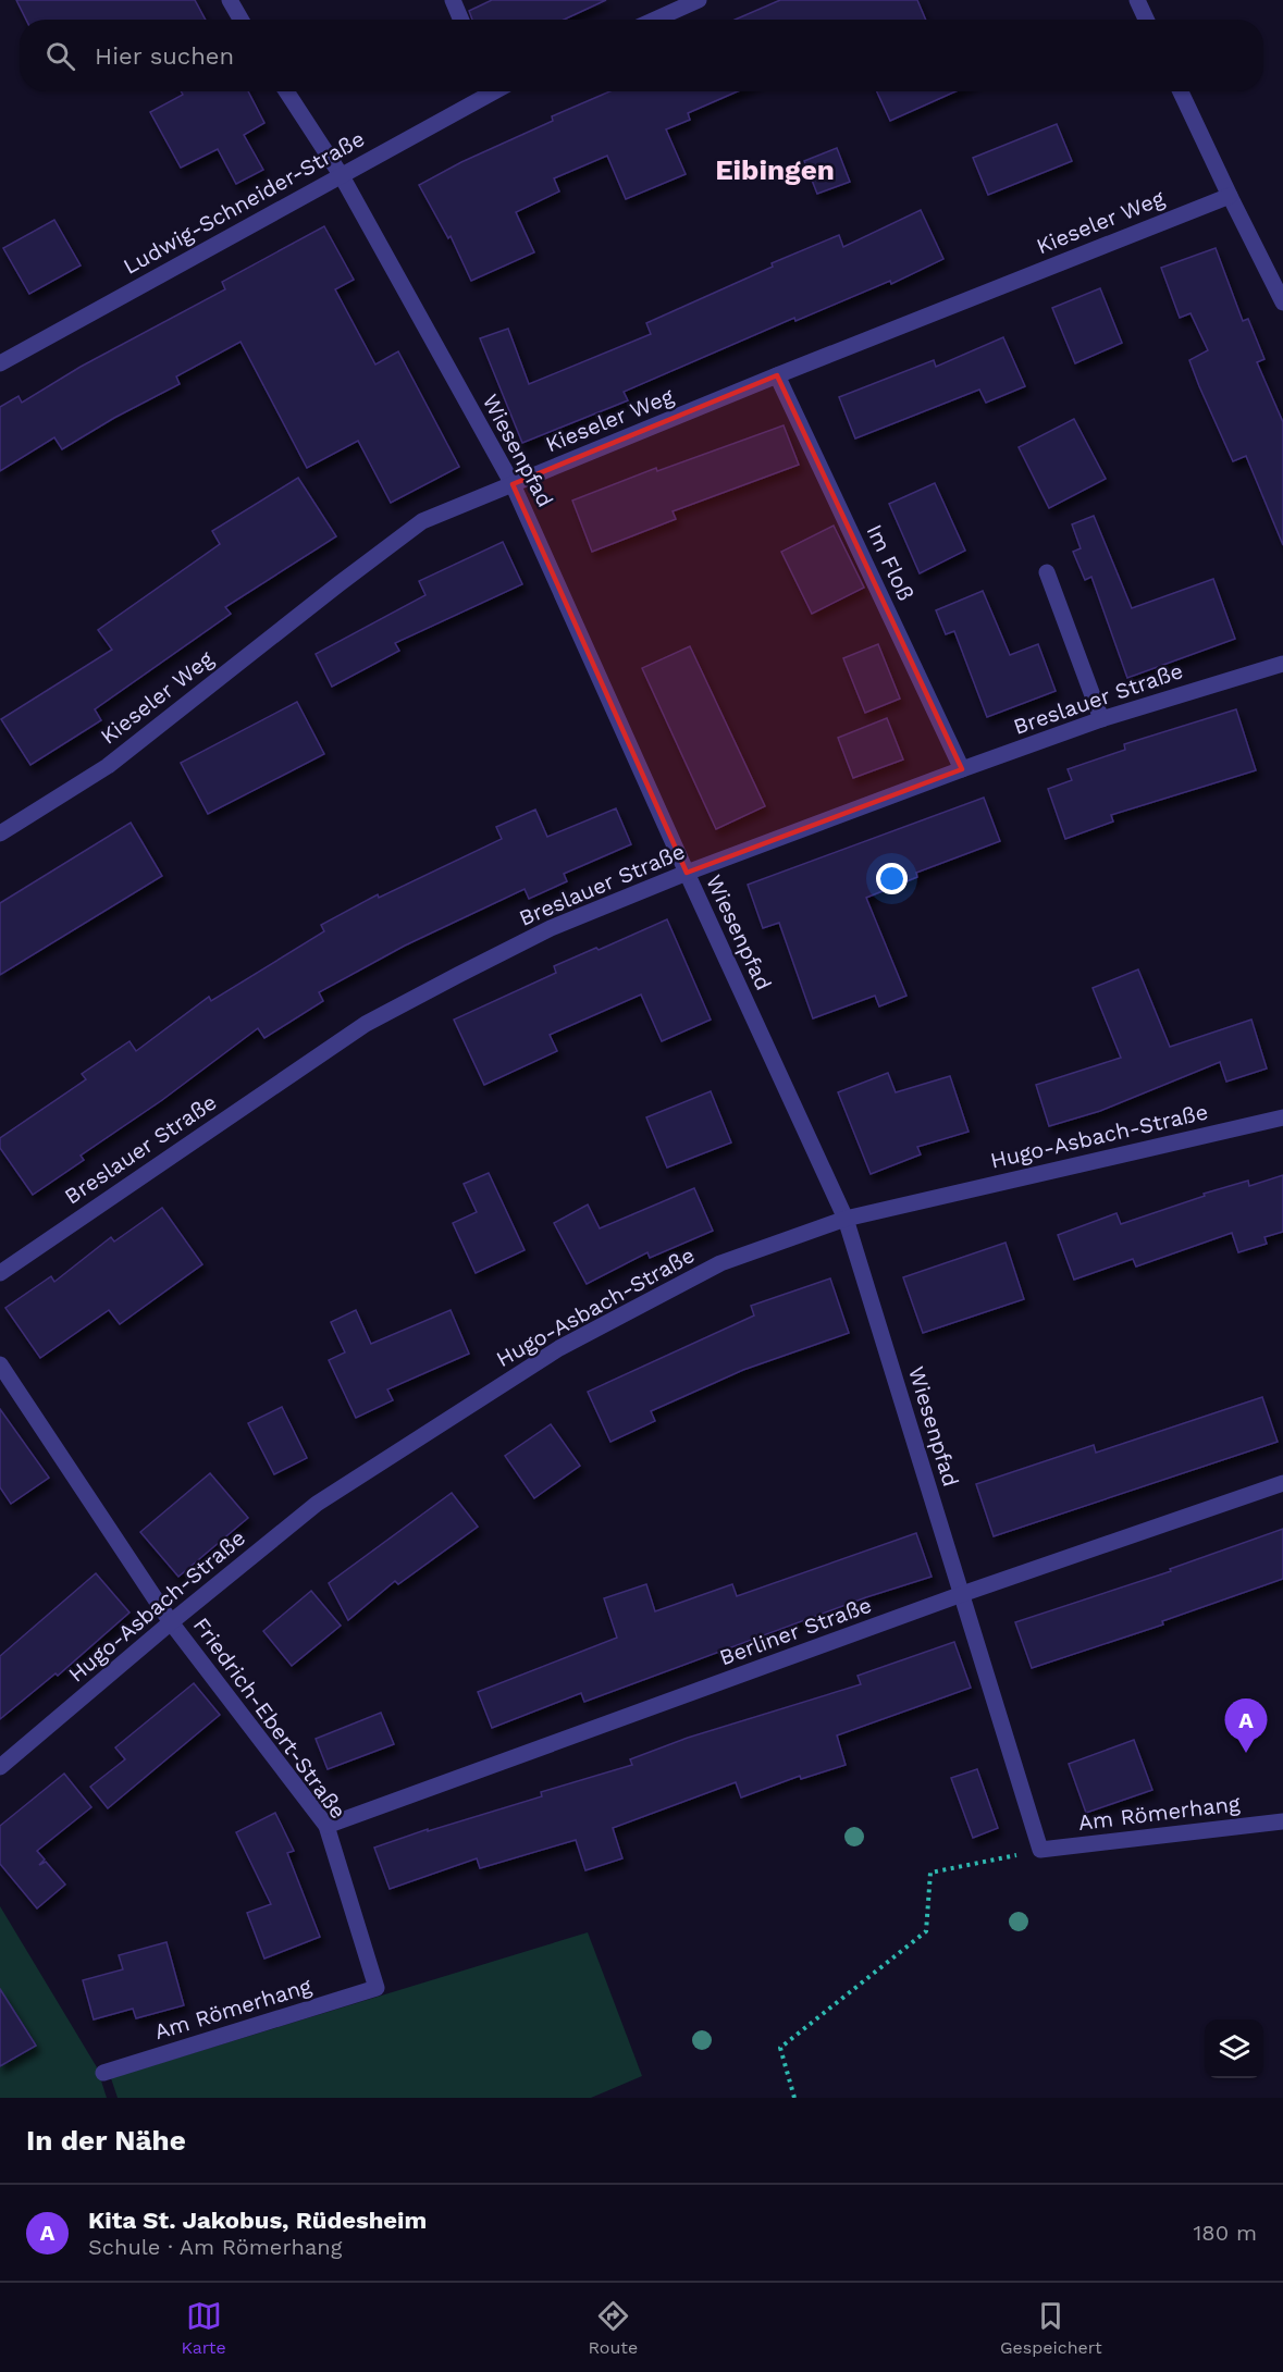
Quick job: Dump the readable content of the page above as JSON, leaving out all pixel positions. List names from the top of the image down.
{
  "streets": {
    "street": [
      "Ludwig-Schneider-Straße",
      "Kieseler Weg",
      "Wiesenpfad",
      "Im Floß",
      "Breslauer Straße",
      "Hugo-Asbach-Straße",
      "Berliner Straße",
      "Friedrich-Ebert-Straße",
      "Am Römerhang"
    ]
  },
  "crossings": [
    ["Ludwig-Schneider-Straße", "Wiesenpfad"],
    ["Kieseler Weg", "Wiesenpfad"],
    ["Kieseler Weg", "Im Floß"],
    ["Wiesenpfad", "Breslauer Straße"],
    ["Wiesenpfad", "Hugo-Asbach-Straße"],
    ["Wiesenpfad", "Berliner Straße"],
    ["Wiesenpfad", "Am Römerhang"],
    ["Im Floß", "Breslauer Straße"],
    ["Hugo-Asbach-Straße", "Friedrich-Ebert-Straße"],
    ["Berliner Straße", "Friedrich-Ebert-Straße"],
    ["Friedrich-Ebert-Straße", "Am Römerhang"]
  ],
  "districts": ["Eibingen"],
  "page": {
    "search": "Hier suchen",
    "pins": "A",
    "heading": "In der Nähe",
    "list": [
      {
        "mark": "A",
        "name": "Kita St. Jakobus, Rüdesheim",
        "note": "Schule · Am Römerhang",
        "value": "180 m"
      }
    ],
    "nav": ["Karte", "Route", "Gespeichert"]
  }
}
